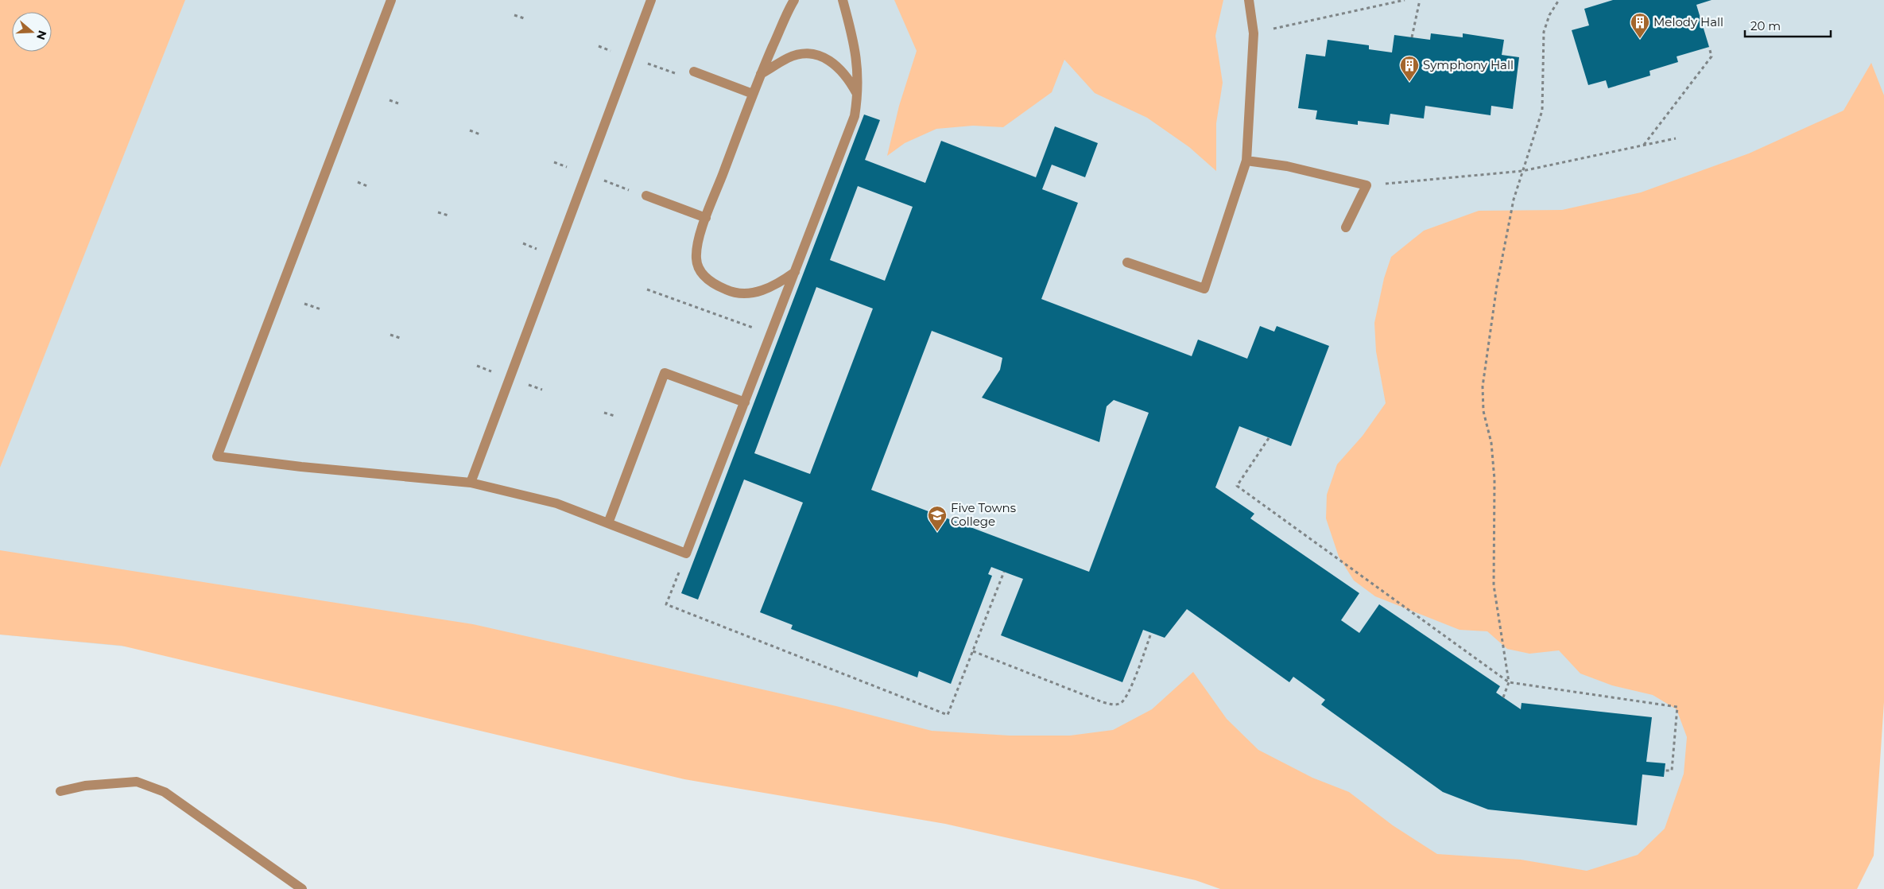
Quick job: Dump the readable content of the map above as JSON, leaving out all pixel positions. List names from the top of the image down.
{
  "places": {
    "building": ["Melody Hall", "Symphony Hall"],
    "school or university": ["Five Towns College"]
  },
  "scale_bar": "20 m",
  "north": "right"
}
